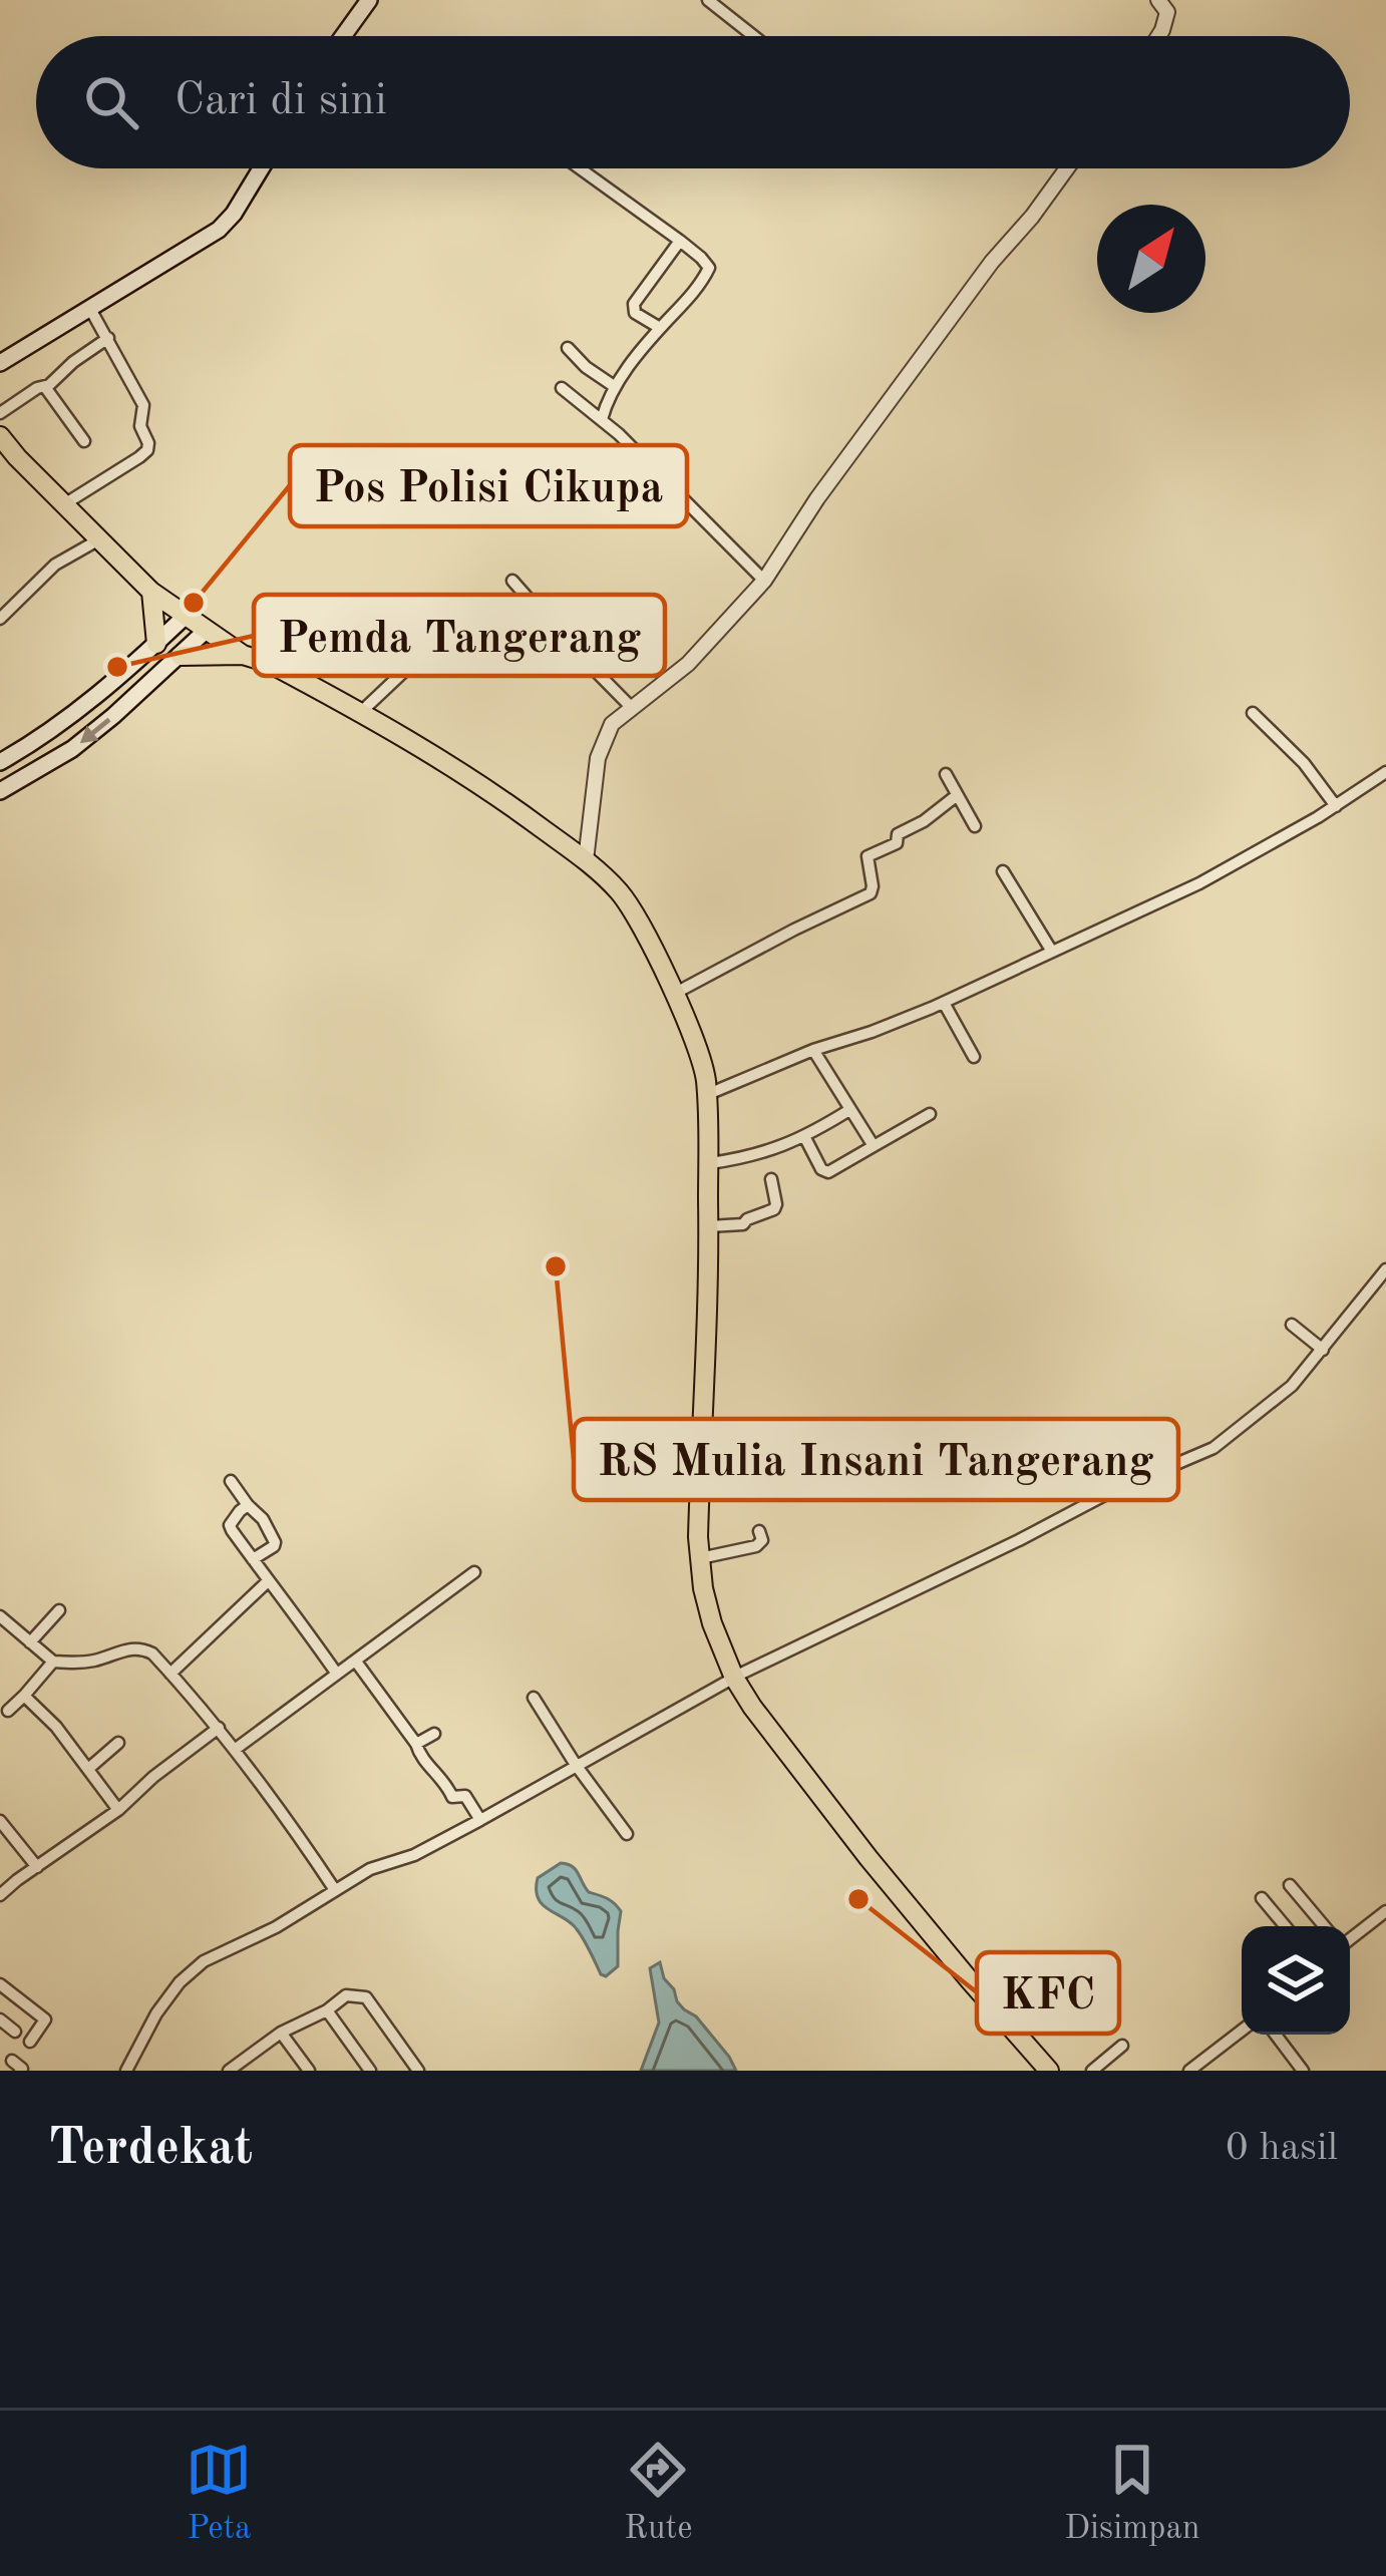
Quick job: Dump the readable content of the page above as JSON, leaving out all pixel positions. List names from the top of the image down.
{
  "places": [
    "Pos Polisi Cikupa",
    "Pemda Tangerang",
    "RS Mulia Insani Tangerang",
    "KFC"
  ],
  "north": "top right",
  "page": {
    "search": "Cari di sini",
    "heading": ["Terdekat", "0 hasil"],
    "nav": ["Peta", "Rute", "Disimpan"]
  }
}
